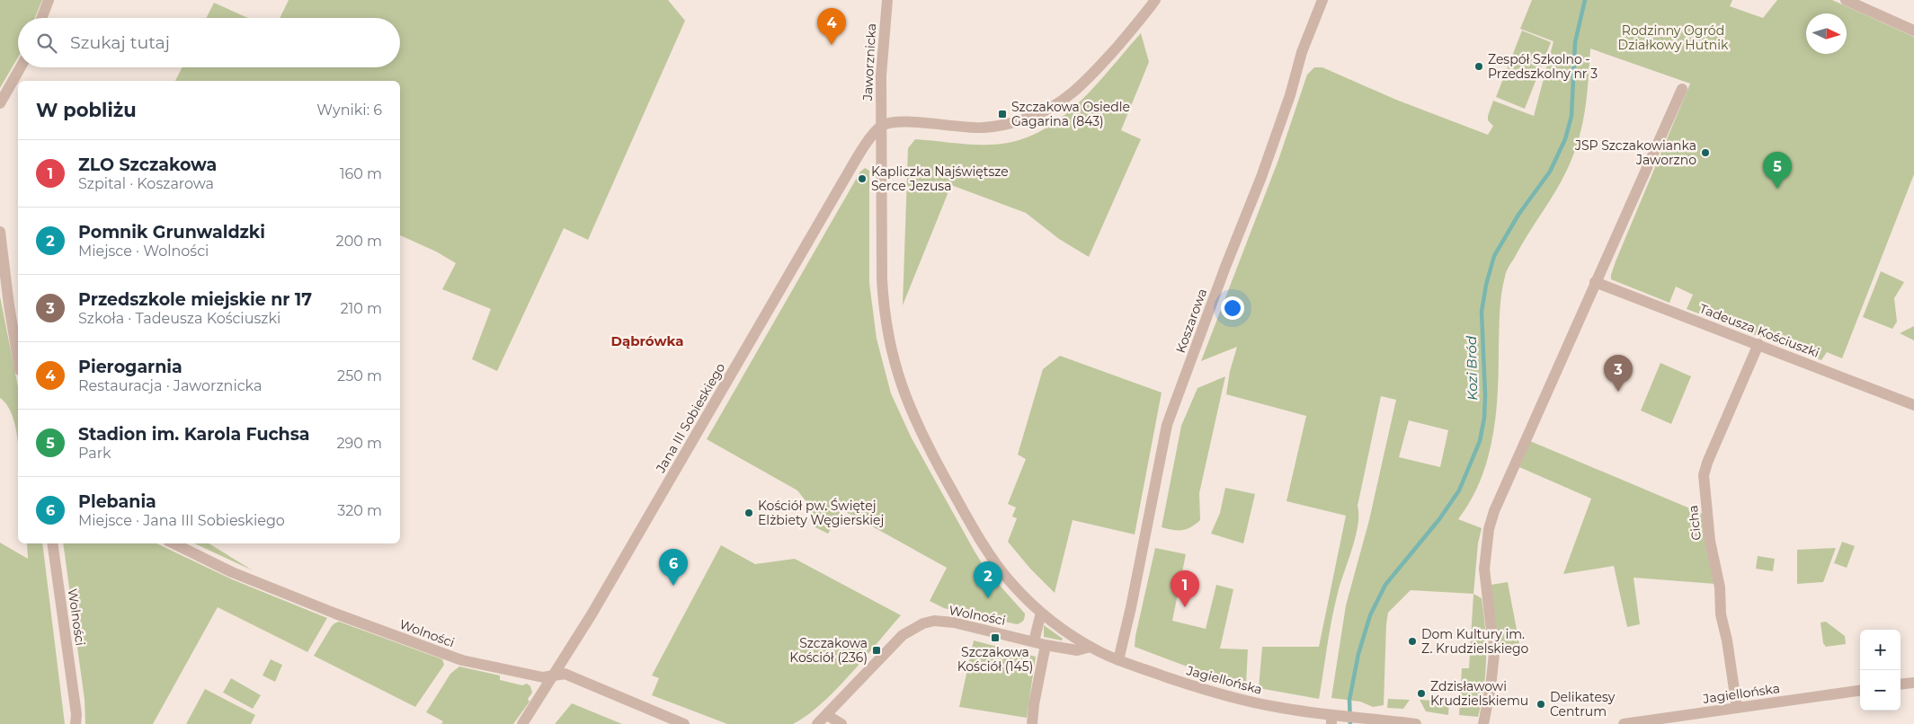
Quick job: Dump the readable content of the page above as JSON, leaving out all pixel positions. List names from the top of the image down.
{
  "streets": {
    "street": [
      "Jaworznicka",
      "Koszarowa",
      "Tadeusza Kościuszki",
      "Jana III Sobieskiego",
      "Cicha",
      "Wolności",
      "Jagiellońska"
    ]
  },
  "crossings": [
    ["Jaworznicka", "Jana III Sobieskiego"],
    ["Jaworznicka", "Jagiellońska"],
    ["Koszarowa", "Jagiellońska"],
    ["Tadeusza Kościuszki", "Cicha"],
    ["Jana III Sobieskiego", "Wolności"],
    ["Cicha", "Jagiellońska"],
    ["Wolności", "Jagiellońska"]
  ],
  "districts": ["Dąbrówka"],
  "water": ["Kozi Bród"],
  "parks": ["Rodzinny Ogród Działkowy Hutnik"],
  "places": {
    "other": [
      "Zespół Szkolno - Przedszkolny nr 3",
      "JSP Szczakowianka Jaworzno",
      "Kapliczka Najświętsze Serce Jezusa",
      "Kościół pw. Świętej Elżbiety Węgierskiej",
      "Dom Kultury im. Z. Krudzielskiego",
      "Zdzisławowi Krudzielskiemu",
      "Delikatesy Centrum"
    ],
    "transit": ["Szczakowa Osiedle Gagarina (843)", "Szczakowa Kościół (145)", "Szczakowa Kościół (236)"]
  },
  "north": "right",
  "page": {
    "pins": [
      "4",
      "5",
      "3",
      "6",
      "2",
      "1"
    ],
    "search": "Szukaj tutaj",
    "heading": ["W pobliżu", "Wyniki: 6"],
    "list": [
      {
        "mark": "1",
        "name": "ZLO Szczakowa",
        "note": "Szpital · Koszarowa",
        "value": "160 m"
      },
      {
        "mark": "2",
        "name": "Pomnik Grunwaldzki",
        "note": "Miejsce · Wolności",
        "value": "200 m"
      },
      {
        "mark": "3",
        "name": "Przedszkole miejskie nr 17",
        "note": "Szkoła · Tadeusza Kościuszki",
        "value": "210 m"
      },
      {
        "mark": "4",
        "name": "Pierogarnia",
        "note": "Restauracja · Jaworznicka",
        "value": "250 m"
      },
      {
        "mark": "5",
        "name": "Stadion im. Karola Fuchsa",
        "note": "Park",
        "value": "290 m"
      },
      {
        "mark": "6",
        "name": "Plebania",
        "note": "Miejsce · Jana III Sobieskiego",
        "value": "320 m"
      }
    ],
    "map_buttons": ["+", "−"]
  }
}
